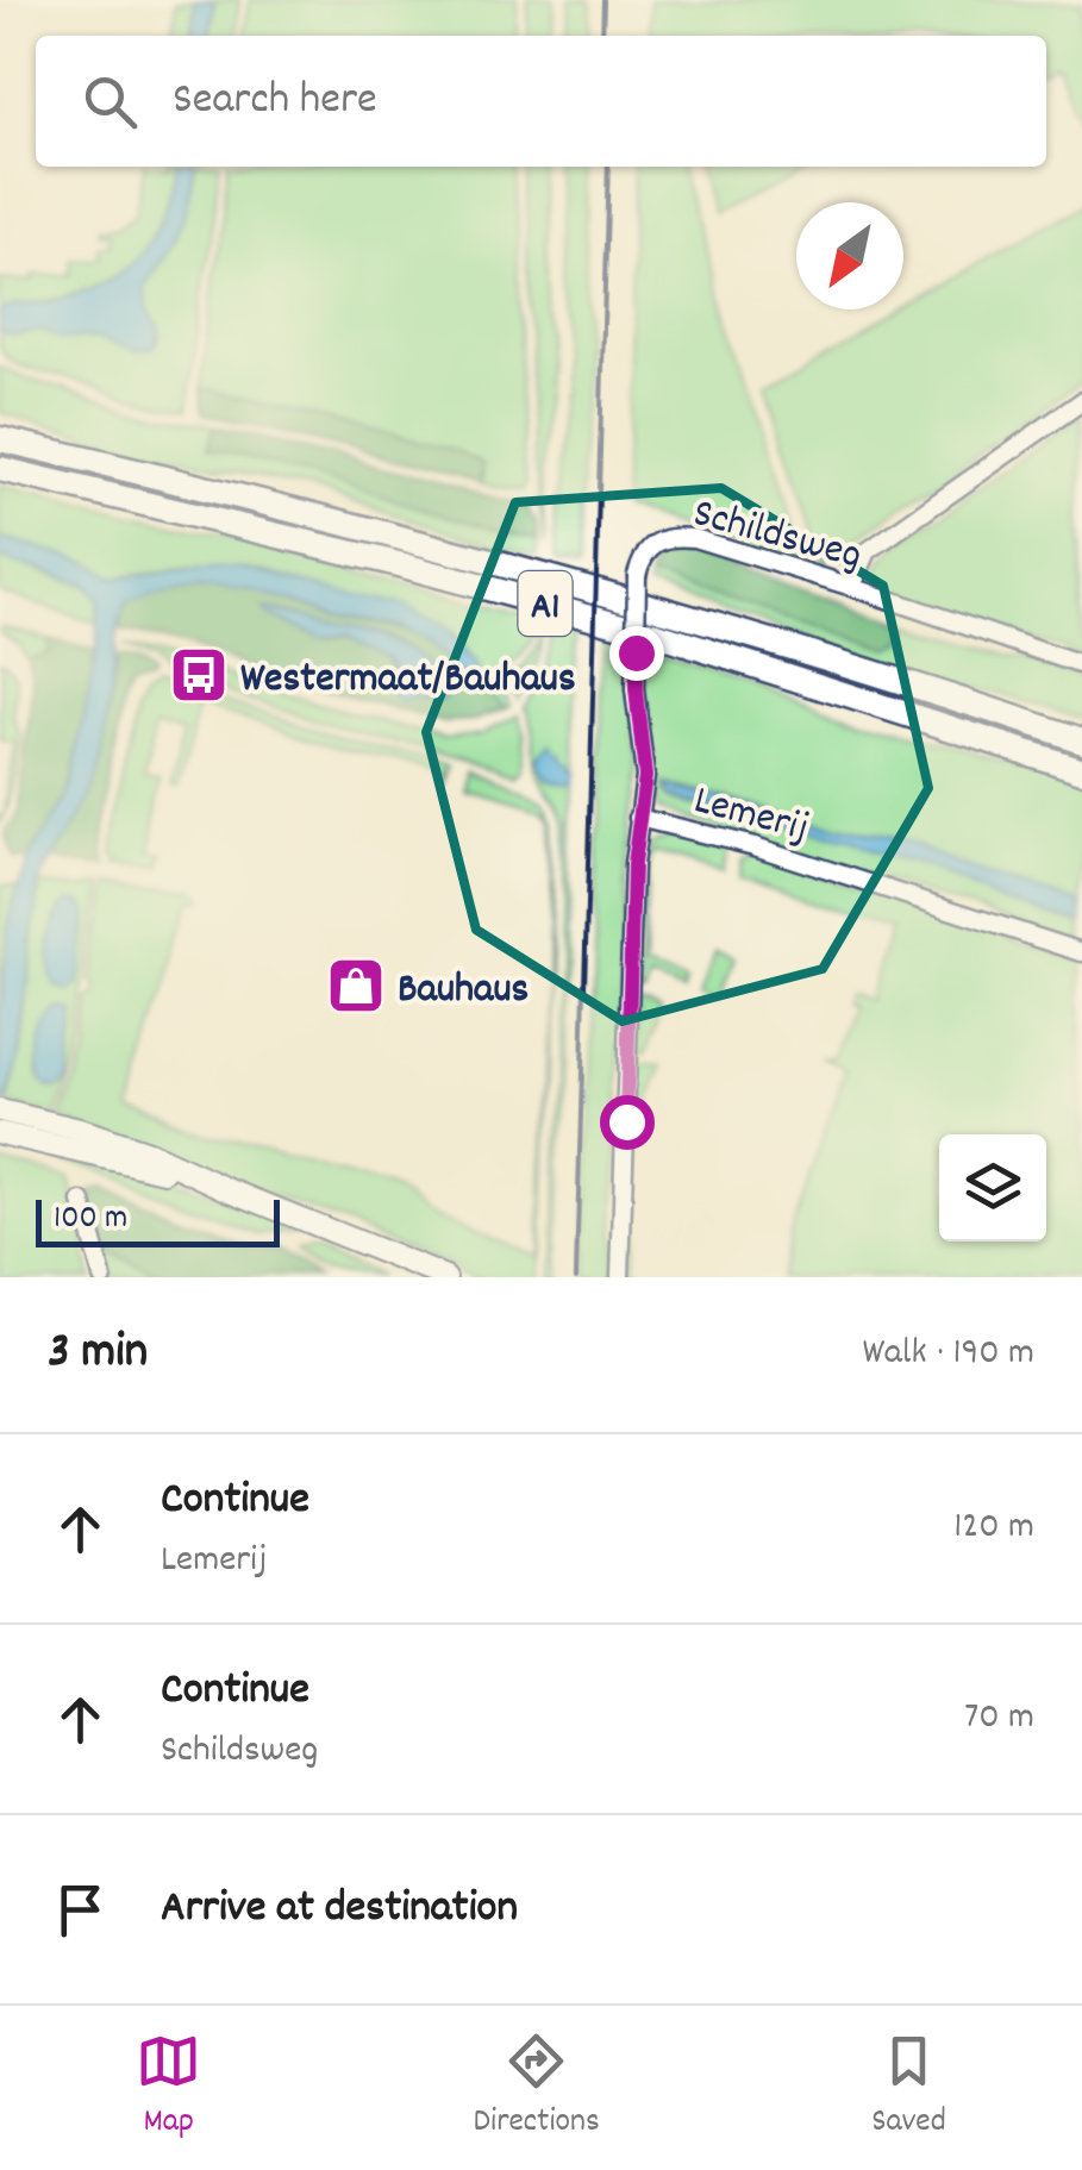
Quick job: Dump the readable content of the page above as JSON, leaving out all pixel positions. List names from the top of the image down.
{
  "streets": {
    "highway": ["A1"],
    "street": ["Schildsweg", "Lemerij"]
  },
  "crossings": [
    ["Schildsweg", "Lemerij"]
  ],
  "places": {
    "bus stop": ["Westermaat/Bauhaus"],
    "shop": ["Bauhaus"]
  },
  "scale_bar": "100 m",
  "north": "bottom left",
  "page": {
    "search": "Search here",
    "scale": "100 m",
    "heading": ["3 min", "Walk · 190 m"],
    "list": [
      ["Continue", "Lemerij", "120 m"],
      ["Continue", "Schildsweg", "70 m"],
      "Arrive at destination"
    ],
    "nav": ["Map", "Directions", "Saved"]
  }
}
